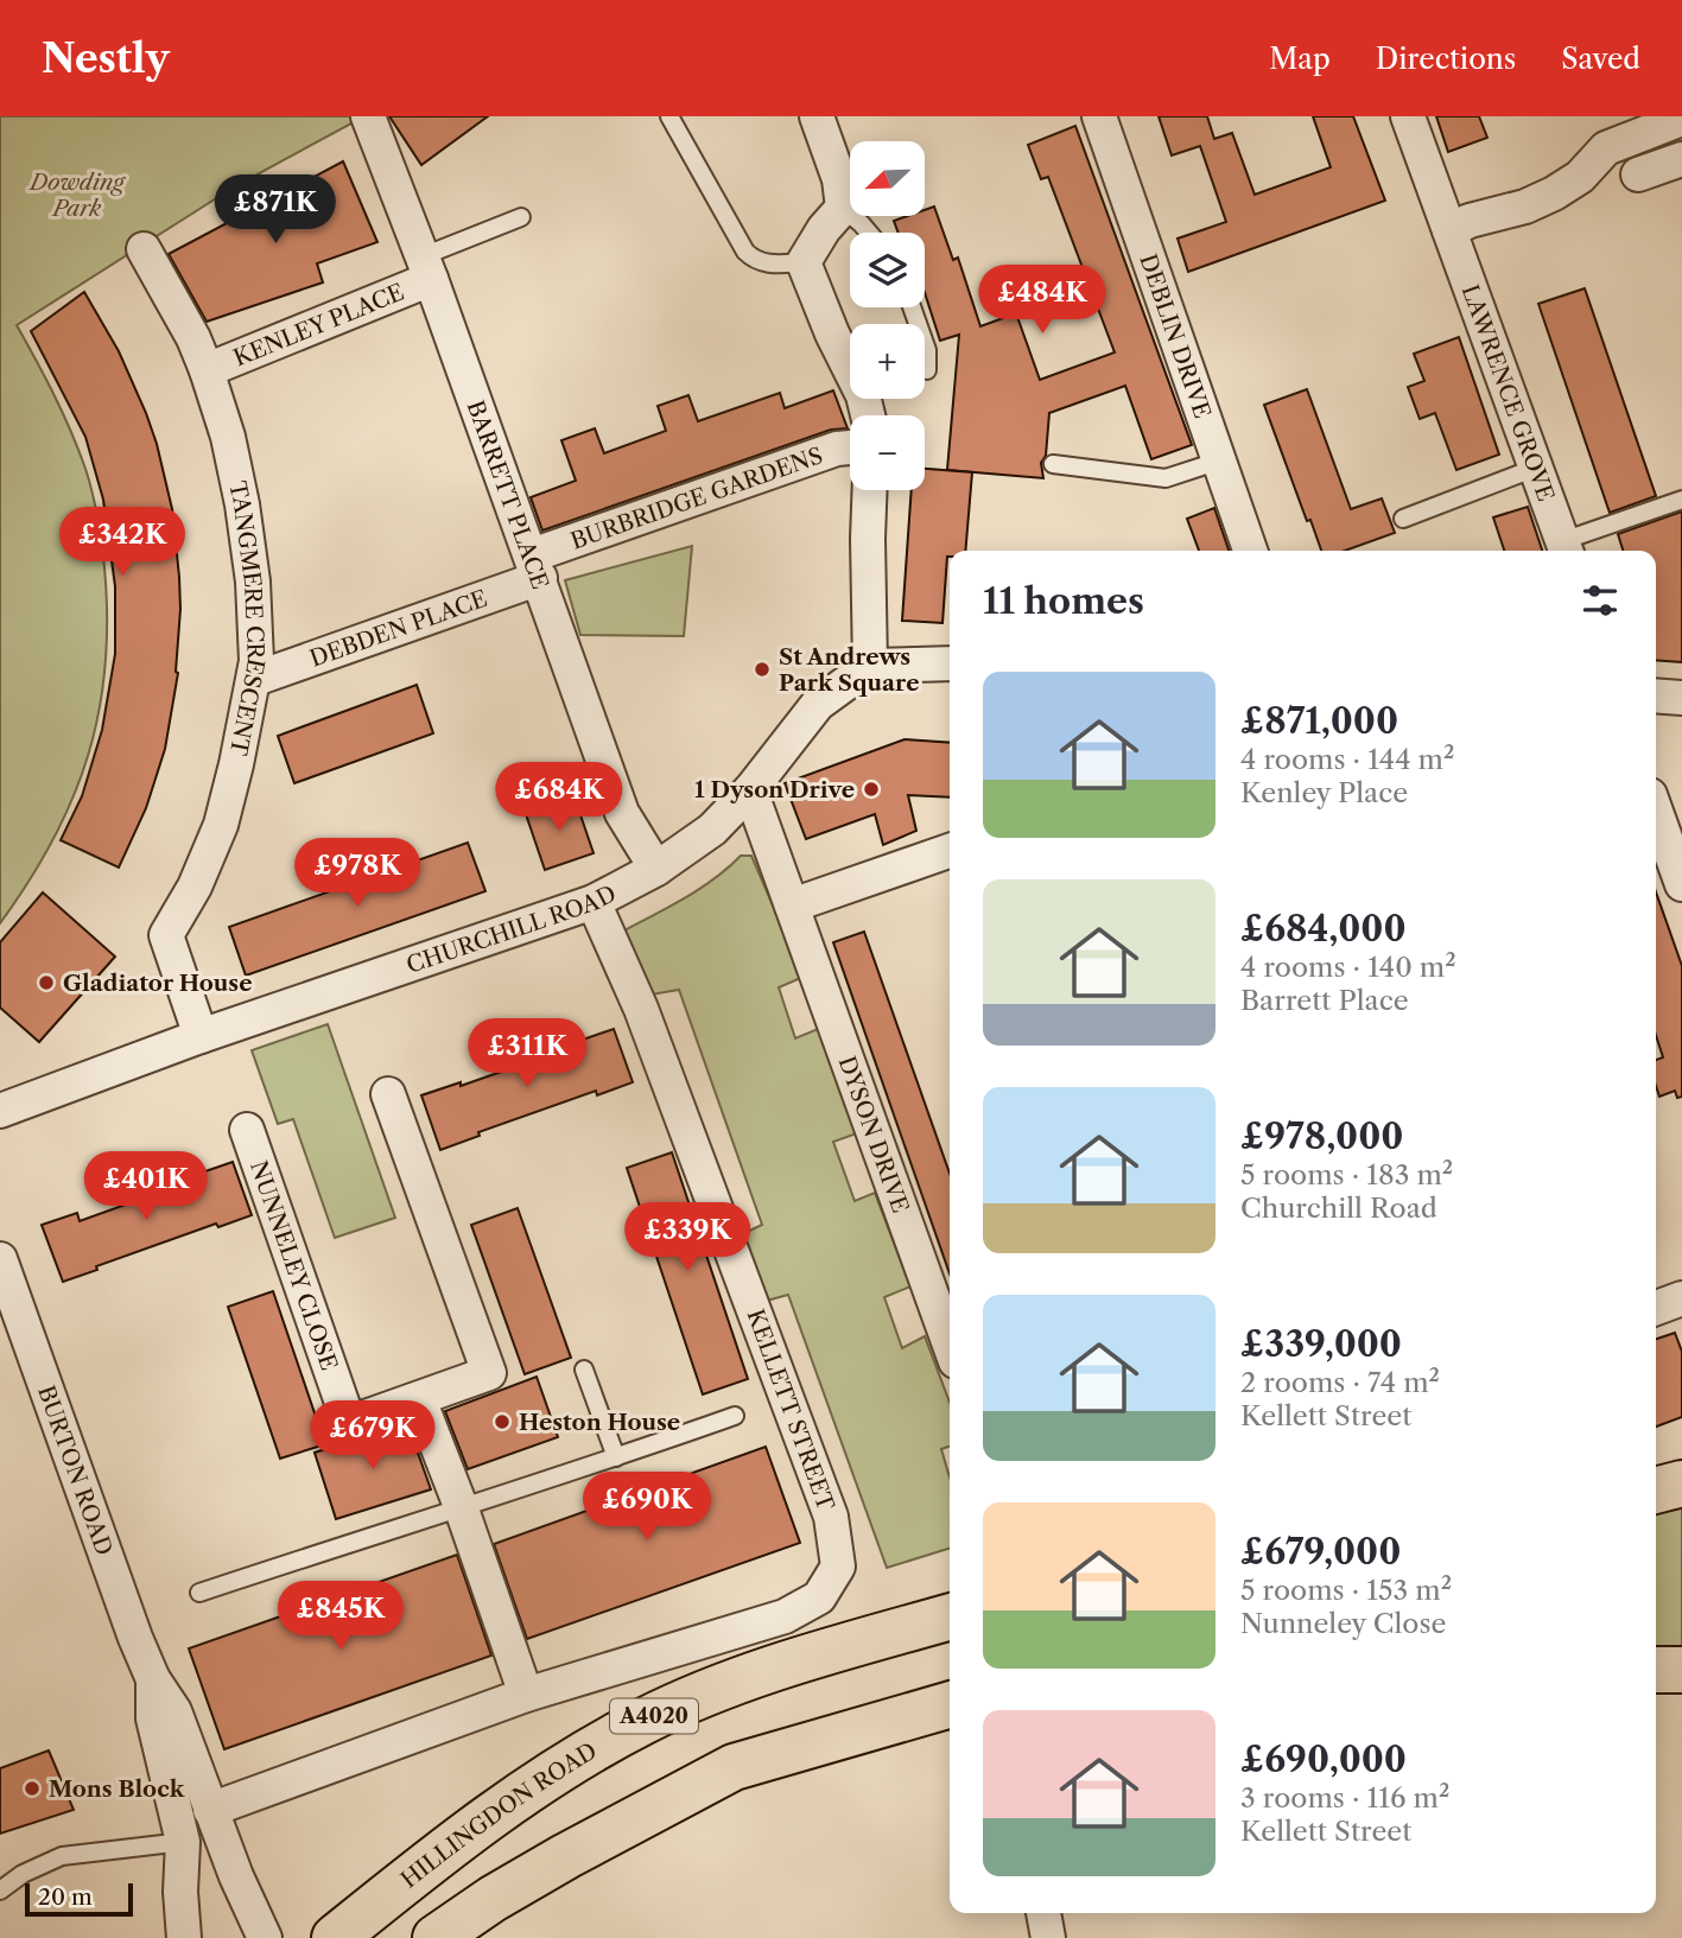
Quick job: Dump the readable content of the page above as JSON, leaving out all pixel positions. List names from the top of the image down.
{
  "streets": {
    "main road": ["A4020", "HILLINGDON ROAD"],
    "street": [
      "KENLEY PLACE",
      "DEBLIN DRIVE",
      "LAWRENCE GROVE",
      "BARRETT PLACE",
      "BURBRIDGE GARDENS",
      "TANGMERE CRESCENT",
      "DEBDEN PLACE",
      "CHURCHILL ROAD",
      "DYSON DRIVE",
      "NUNNELEY CLOSE",
      "KELLETT STREET",
      "BURTON ROAD"
    ]
  },
  "crossings": [
    ["KENLEY PLACE", "BARRETT PLACE"],
    ["KENLEY PLACE", "TANGMERE CRESCENT"],
    ["BARRETT PLACE", "BURBRIDGE GARDENS"],
    ["BARRETT PLACE", "DEBDEN PLACE"],
    ["BARRETT PLACE", "CHURCHILL ROAD"],
    ["BURBRIDGE GARDENS", "DEBDEN PLACE"],
    ["TANGMERE CRESCENT", "DEBDEN PLACE"],
    ["TANGMERE CRESCENT", "CHURCHILL ROAD"],
    ["CHURCHILL ROAD", "DYSON DRIVE"],
    ["CHURCHILL ROAD", "KELLETT STREET"],
    ["KELLETT STREET", "BURTON ROAD"]
  ],
  "parks": ["Dowding Park"],
  "places": [
    "St Andrews Park Square",
    "1 Dyson Drive",
    "Gladiator House",
    "Heston House",
    "Mons Block"
  ],
  "scale_bar": "20 m",
  "north": "bottom left",
  "page": {
    "header": "Nestly",
    "nav": ["Map", "Directions", "Saved"],
    "map_buttons": ["+", "−"],
    "price": [
      "£871K",
      "£484K",
      "£342K",
      "£684K",
      "£978K",
      "£311K",
      "£401K",
      "£339K",
      "£679K",
      "£690K",
      "£845K"
    ],
    "heading": "11 homes",
    "list": [
      {
        "name": "£871,000",
        "note": "4 rooms · 144 m² · Kenley Place"
      },
      {
        "name": "£684,000",
        "note": "4 rooms · 140 m² · Barrett Place"
      },
      {
        "name": "£978,000",
        "note": "5 rooms · 183 m² · Churchill Road"
      },
      {
        "name": "£339,000",
        "note": "2 rooms · 74 m² · Kellett Street"
      },
      {
        "name": "£679,000",
        "note": "5 rooms · 153 m² · Nunneley Close"
      },
      {
        "name": "£690,000",
        "note": "3 rooms · 116 m² · Kellett Street"
      }
    ],
    "scale": "20 m"
  }
}
